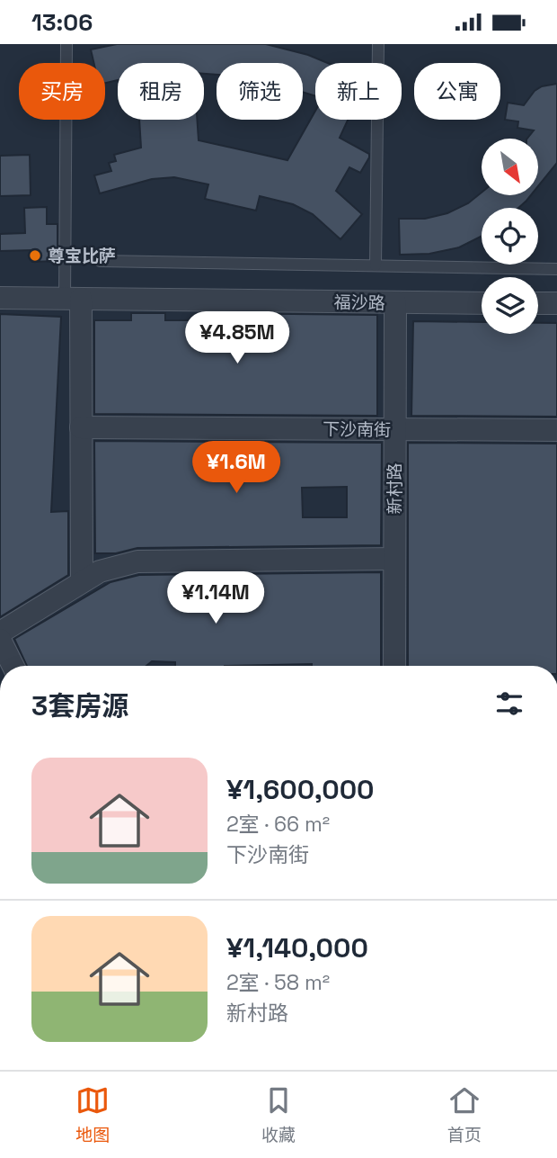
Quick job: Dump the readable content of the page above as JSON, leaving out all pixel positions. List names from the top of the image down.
{
  "streets": {
    "street": ["福沙路", "下沙南街", "新村路"]
  },
  "crossings": [
    ["福沙路", "新村路"],
    ["下沙南街", "新村路"]
  ],
  "places": ["尊宝比萨"],
  "north": "bottom right",
  "page": {
    "status": "13:06",
    "chip": [
      "买房",
      "租房",
      "筛选",
      "新上",
      "公寓"
    ],
    "price": ["¥4.85M", "¥1.6M", "¥1.14M"],
    "heading": "3套房源",
    "list": [
      {
        "name": "¥1,600,000",
        "note": "2室 · 66 m² · 下沙南街"
      },
      {
        "name": "¥1,140,000",
        "note": "2室 · 58 m² · 新村路"
      }
    ],
    "tabs": ["地图", "收藏", "首页"]
  }
}
